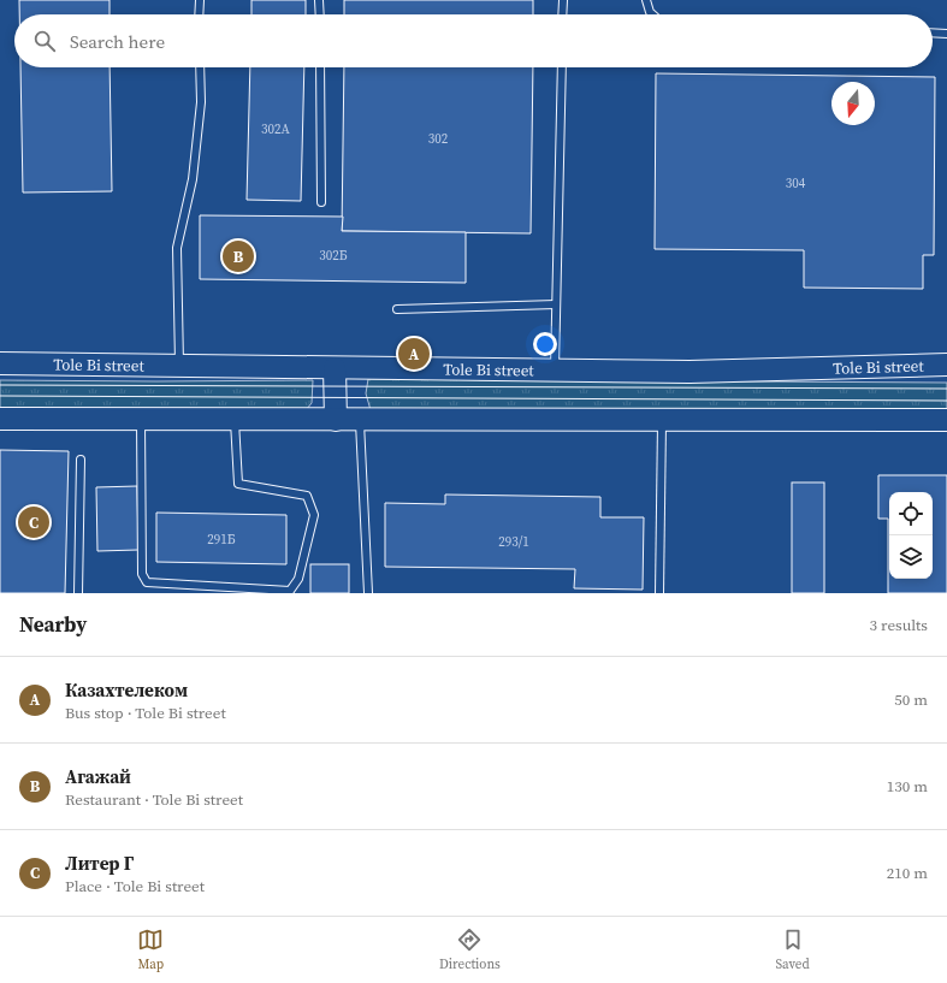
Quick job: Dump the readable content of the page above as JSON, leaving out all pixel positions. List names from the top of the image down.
{
  "streets": {
    "main road": ["Tole Bi street"]
  },
  "house_numbers": [
    "302А",
    "302",
    "304",
    "302Б",
    "291Б",
    "293/1"
  ],
  "north": "bottom",
  "page": {
    "search": "Search here",
    "pins": ["B", "A", "C"],
    "heading": ["Nearby", "3 results"],
    "list": [
      {
        "mark": "A",
        "name": "Казахтелеком",
        "note": "Bus stop · Tole Bi street",
        "value": "50 m"
      },
      {
        "mark": "B",
        "name": "Агажай",
        "note": "Restaurant · Tole Bi street",
        "value": "130 m"
      },
      {
        "mark": "C",
        "name": "Литер Г",
        "note": "Place · Tole Bi street",
        "value": "210 m"
      }
    ],
    "nav": ["Map", "Directions", "Saved"]
  }
}
